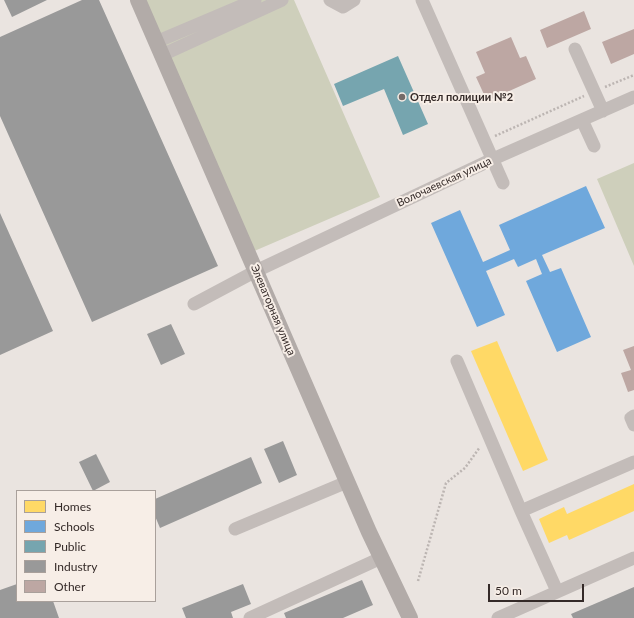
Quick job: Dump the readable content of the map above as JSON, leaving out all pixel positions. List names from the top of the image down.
{
  "streets": {
    "main road": ["Элеваторная улица"],
    "street": ["Волочаевская улица"]
  },
  "crossings": [
    ["Волочаевская улица", "Элеваторная улица"]
  ],
  "places": ["Отдел полиции №2"],
  "legend": [
    "Homes",
    "Schools",
    "Public",
    "Industry",
    "Other"
  ],
  "scale_bar": "50 m"
}
